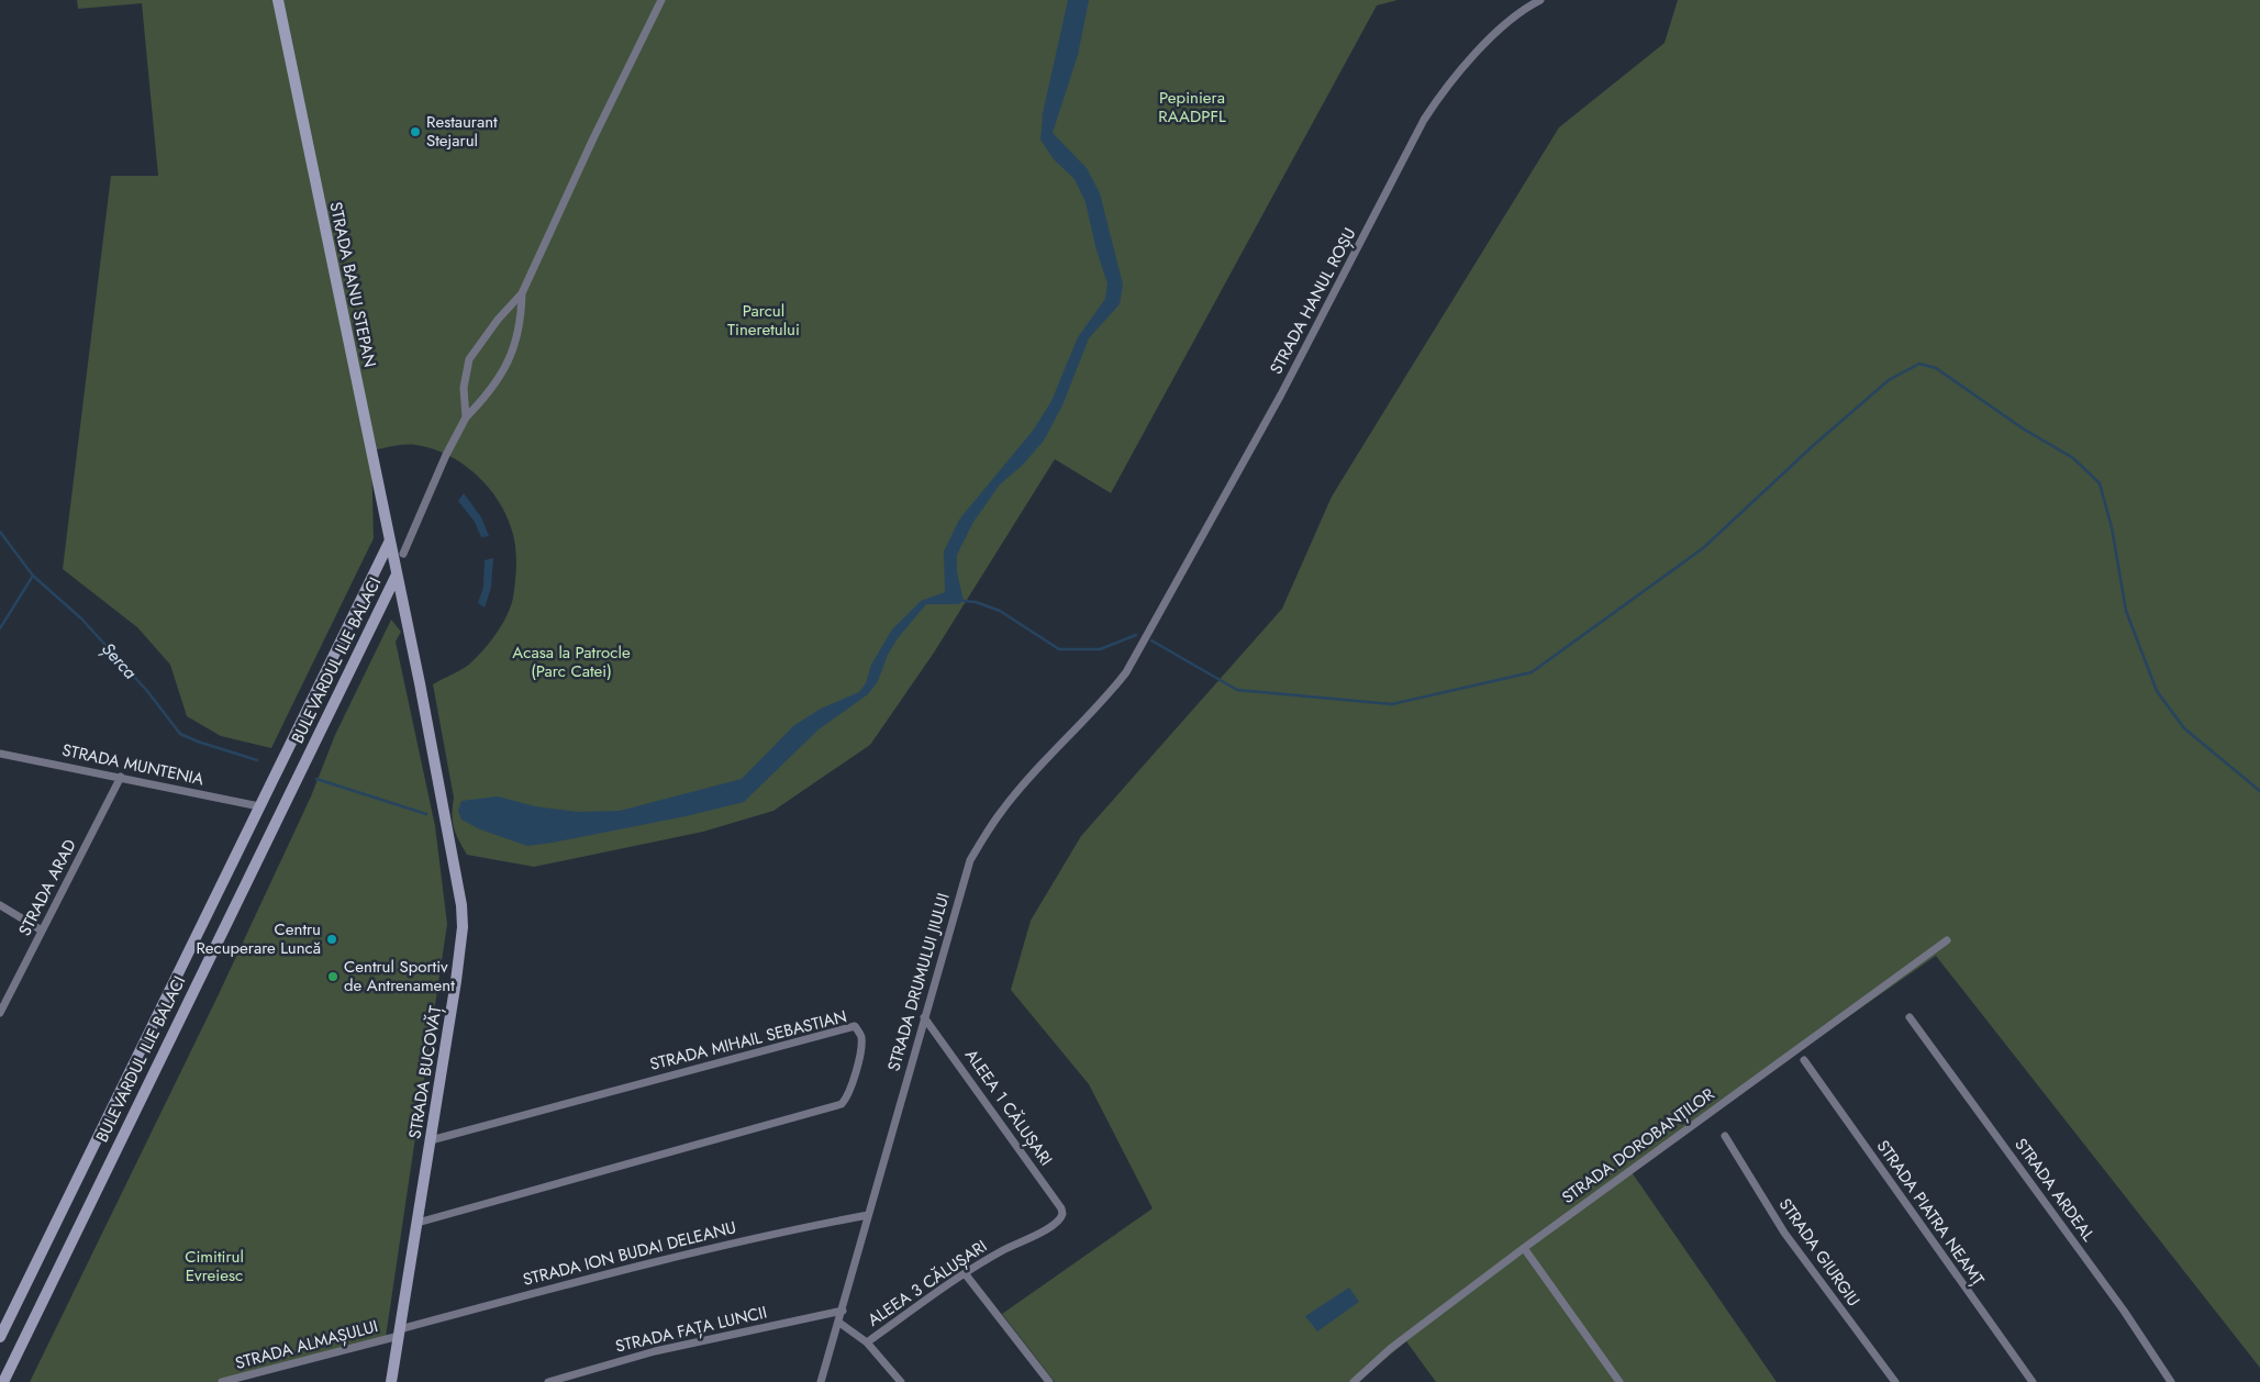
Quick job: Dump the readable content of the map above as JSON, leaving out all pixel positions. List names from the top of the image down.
{
  "streets": {
    "main road": ["STRADA BANU STEPAN", "BULEVARDUL ILIE BALACI", "STRADA BUCOVĂȚ"],
    "street": [
      "STRADA HANUL ROȘU",
      "STRADA MUNTENIA",
      "STRADA ARAD",
      "STRADA DRUMULUI JIULUI",
      "STRADA MIHAIL SEBASTIAN",
      "ALEEA 1 CĂLUȘARI",
      "STRADA DOROBANȚILOR",
      "STRADA ARDEAL",
      "STRADA PIATRA NEAMȚ",
      "STRADA GIURGIU",
      "STRADA ION BUDAI DELEANU",
      "ALEEA 3 CĂLUȘARI",
      "STRADA FAȚA LUNCII",
      "STRADA ALMAȘULUI"
    ]
  },
  "crossings": [
    ["STRADA BANU STEPAN", "BULEVARDUL ILIE BALACI"],
    ["STRADA BANU STEPAN", "STRADA BUCOVĂȚ"],
    ["STRADA HANUL ROȘU", "STRADA DRUMULUI JIULUI"],
    ["BULEVARDUL ILIE BALACI", "STRADA MUNTENIA"],
    ["BULEVARDUL ILIE BALACI", "STRADA BUCOVĂȚ"],
    ["STRADA MUNTENIA", "STRADA ARAD"],
    ["STRADA DRUMULUI JIULUI", "ALEEA 1 CĂLUȘARI"],
    ["STRADA DRUMULUI JIULUI", "STRADA ION BUDAI DELEANU"],
    ["STRADA DRUMULUI JIULUI", "STRADA FAȚA LUNCII"],
    ["STRADA MIHAIL SEBASTIAN", "STRADA BUCOVĂȚ"],
    ["STRADA BUCOVĂȚ", "STRADA ION BUDAI DELEANU"],
    ["STRADA BUCOVĂȚ", "STRADA ALMAȘULUI"],
    ["ALEEA 1 CĂLUȘARI", "ALEEA 3 CĂLUȘARI"],
    ["STRADA ION BUDAI DELEANU", "STRADA ALMAȘULUI"]
  ],
  "water": ["Șerca"],
  "parks": [
    "Pepiniera RAADPFL",
    "Parcul Tineretului",
    "Acasa la Patrocle (Parc Catei)",
    "Cimitirul Evreiesc"
  ],
  "places": ["Restaurant Stejarul", "Centru Recuperare Luncă", "Centrul Sportiv de Antrenament"]
}
